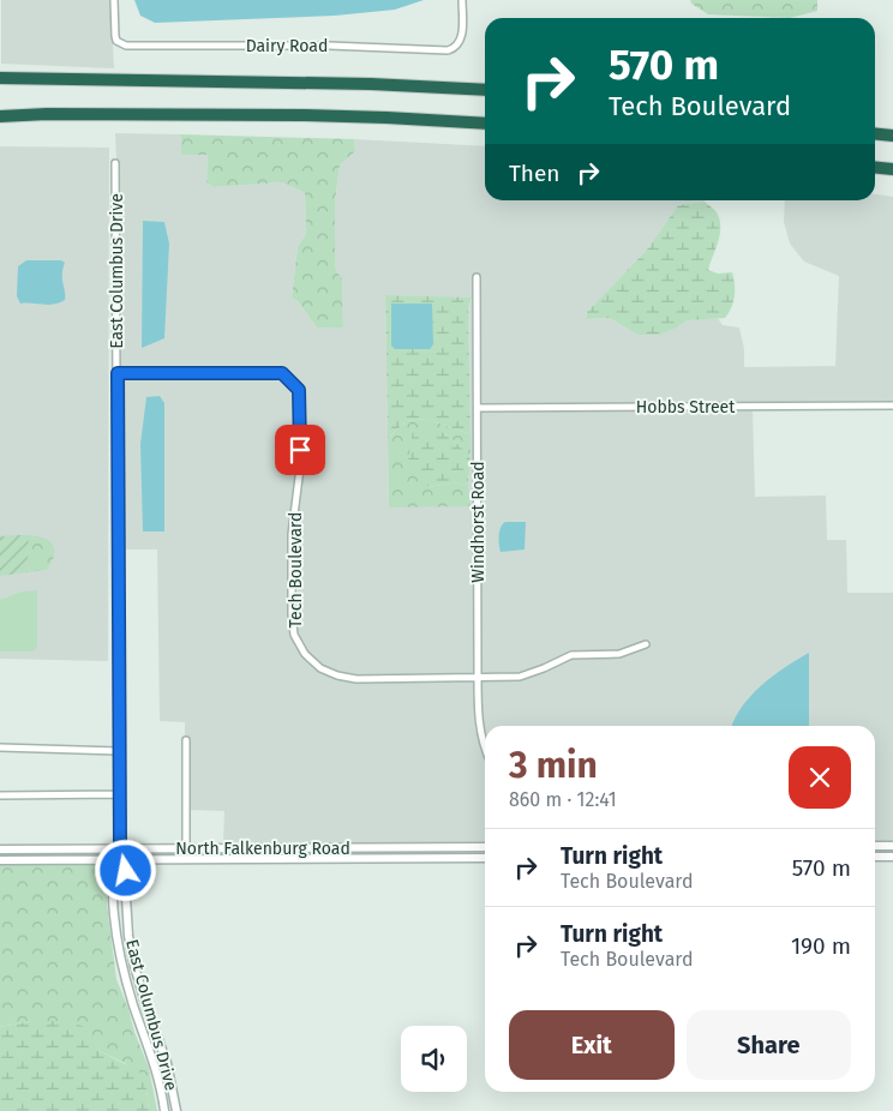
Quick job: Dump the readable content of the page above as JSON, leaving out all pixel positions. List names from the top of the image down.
{
  "streets": {
    "street": [
      "Dairy Road",
      "East Columbus Drive",
      "Hobbs Street",
      "Windhorst Road",
      "Tech Boulevard",
      "North Falkenburg Road"
    ]
  },
  "crossings": [
    ["East Columbus Drive", "Tech Boulevard"],
    ["East Columbus Drive", "North Falkenburg Road"],
    ["Hobbs Street", "Windhorst Road"],
    ["Windhorst Road", "Tech Boulevard"]
  ],
  "page": {
    "turn": ["570 m", "Tech Boulevard"],
    "then": "Then",
    "heading": ["3 min", "860 m · 12:41"],
    "list": [
      {
        "name": "Turn right",
        "note": "Tech Boulevard",
        "value": "570 m"
      },
      {
        "name": "Turn right",
        "note": "Tech Boulevard",
        "value": "190 m"
      }
    ],
    "buttons": ["Exit", "Share"]
  }
}
